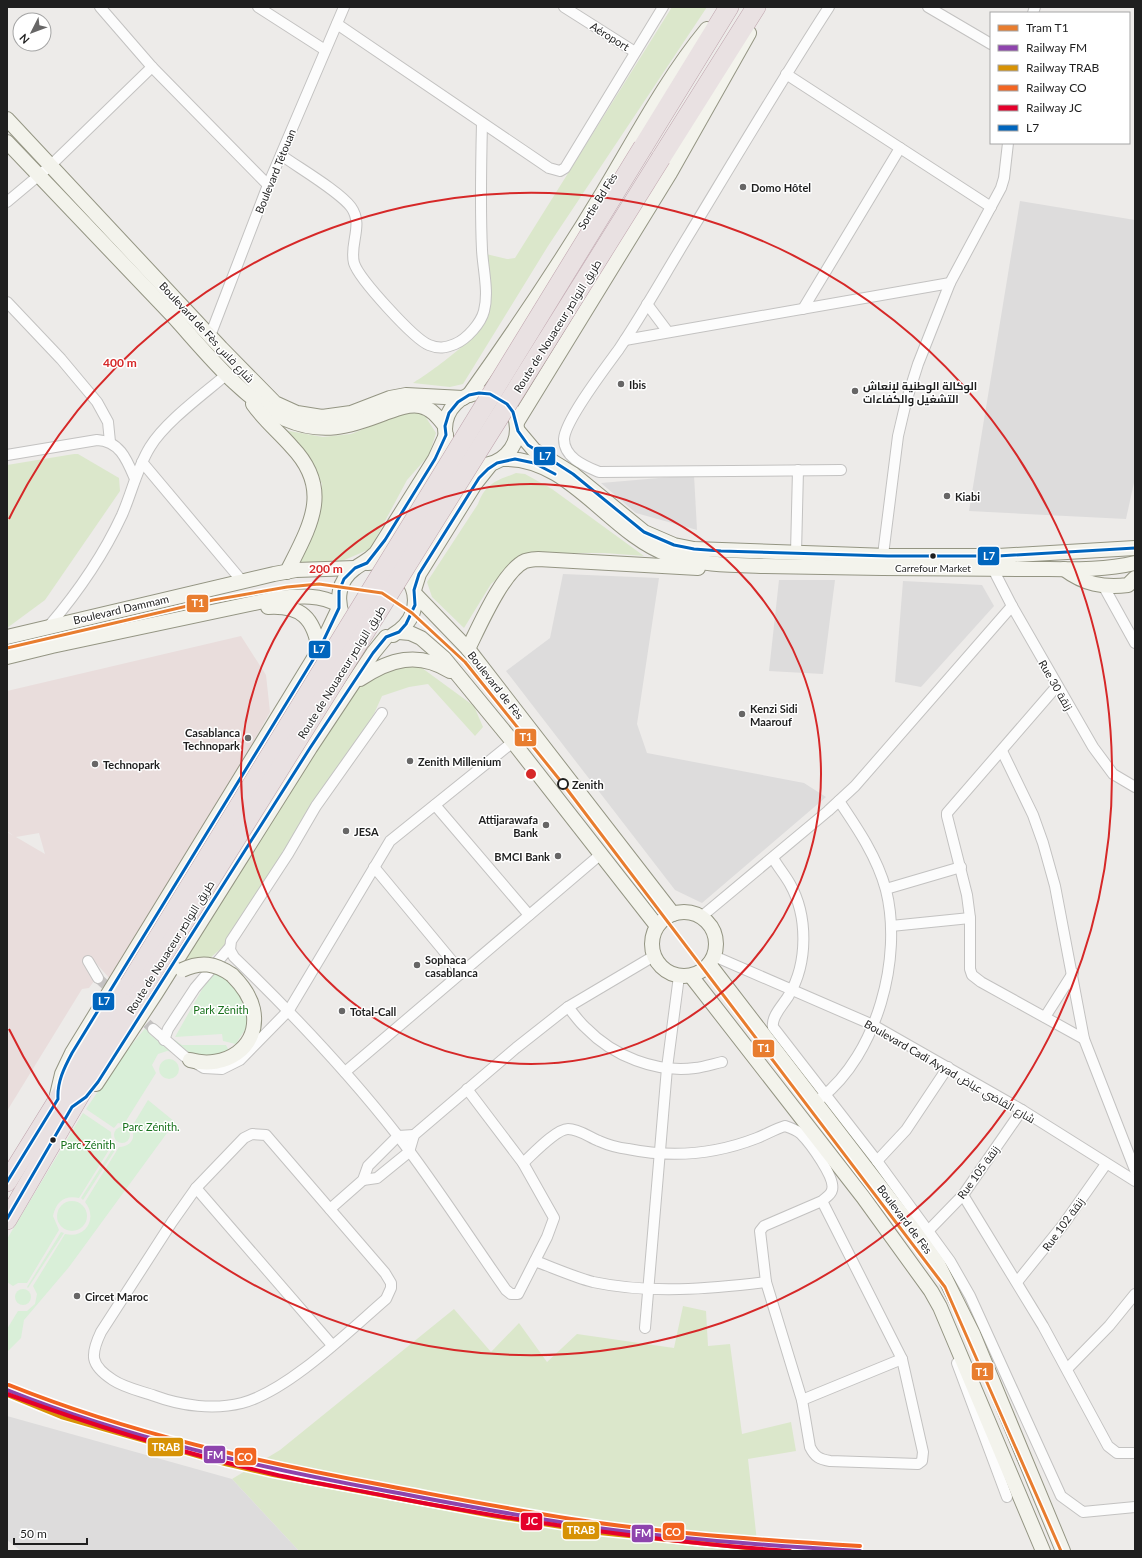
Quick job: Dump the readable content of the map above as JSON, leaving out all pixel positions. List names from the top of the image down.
{
  "streets": {
    "highway": ["Route de Nouaceur طريق النواصر"],
    "main road": [
      "Sortie Bd Fès",
      "Boulevard de Fès شارع فاس",
      "Boulevard Dammam",
      "Boulevard de Fès"
    ],
    "street": [
      "Aéroport",
      "Boulevard Tétouan",
      "Rue 30 زنقة",
      "Boulevard Cadi Ayyad شارع القاضي عياض",
      "Rue 105 زنقة",
      "Rue 102 زنقة"
    ]
  },
  "crossings": [
    ["Boulevard Tétouan", "Boulevard de Fès شارع فاس"],
    ["Sortie Bd Fès", "Boulevard de Fès شارع فاس"],
    ["Boulevard Dammam", "Boulevard de Fès"],
    ["Boulevard de Fès", "Boulevard Cadi Ayyad شارع القاضي عياض"],
    ["Boulevard Cadi Ayyad شارع القاضي عياض", "Rue 105 زنقة"],
    ["Boulevard Cadi Ayyad شارع القاضي عياض", "Rue 102 زنقة"]
  ],
  "parks": ["Park Zénith", "Parc Zénith.", "Parc Zénith"],
  "places": [
    "Domo Hôtel",
    "Ibis",
    "الوكالة الوطنية لإنعاش التشغيل والكفاءات",
    "Kiabi",
    "Carrefour Market",
    "Kenzi Sidi Maarouf",
    "Casablanca Technopark",
    "Zenith Millenium",
    "Technopark",
    "Zenith",
    "Attijarawafa Bank",
    "JESA",
    "BMCI Bank",
    "Sophaca casablanca",
    "Total-Call",
    "Circet Maroc"
  ],
  "lines": [
    "transit line L7",
    "tram line T1",
    "rail line CO",
    "rail line FM",
    "rail line JC",
    "rail line TRAB"
  ],
  "legend": [
    "Tram T1",
    "Railway FM",
    "Railway TRAB",
    "Railway CO",
    "Railway JC",
    "L7"
  ],
  "scale_bar": "50 m",
  "north": "bottom left",
  "rings": ["400 m", "200 m"]
}
